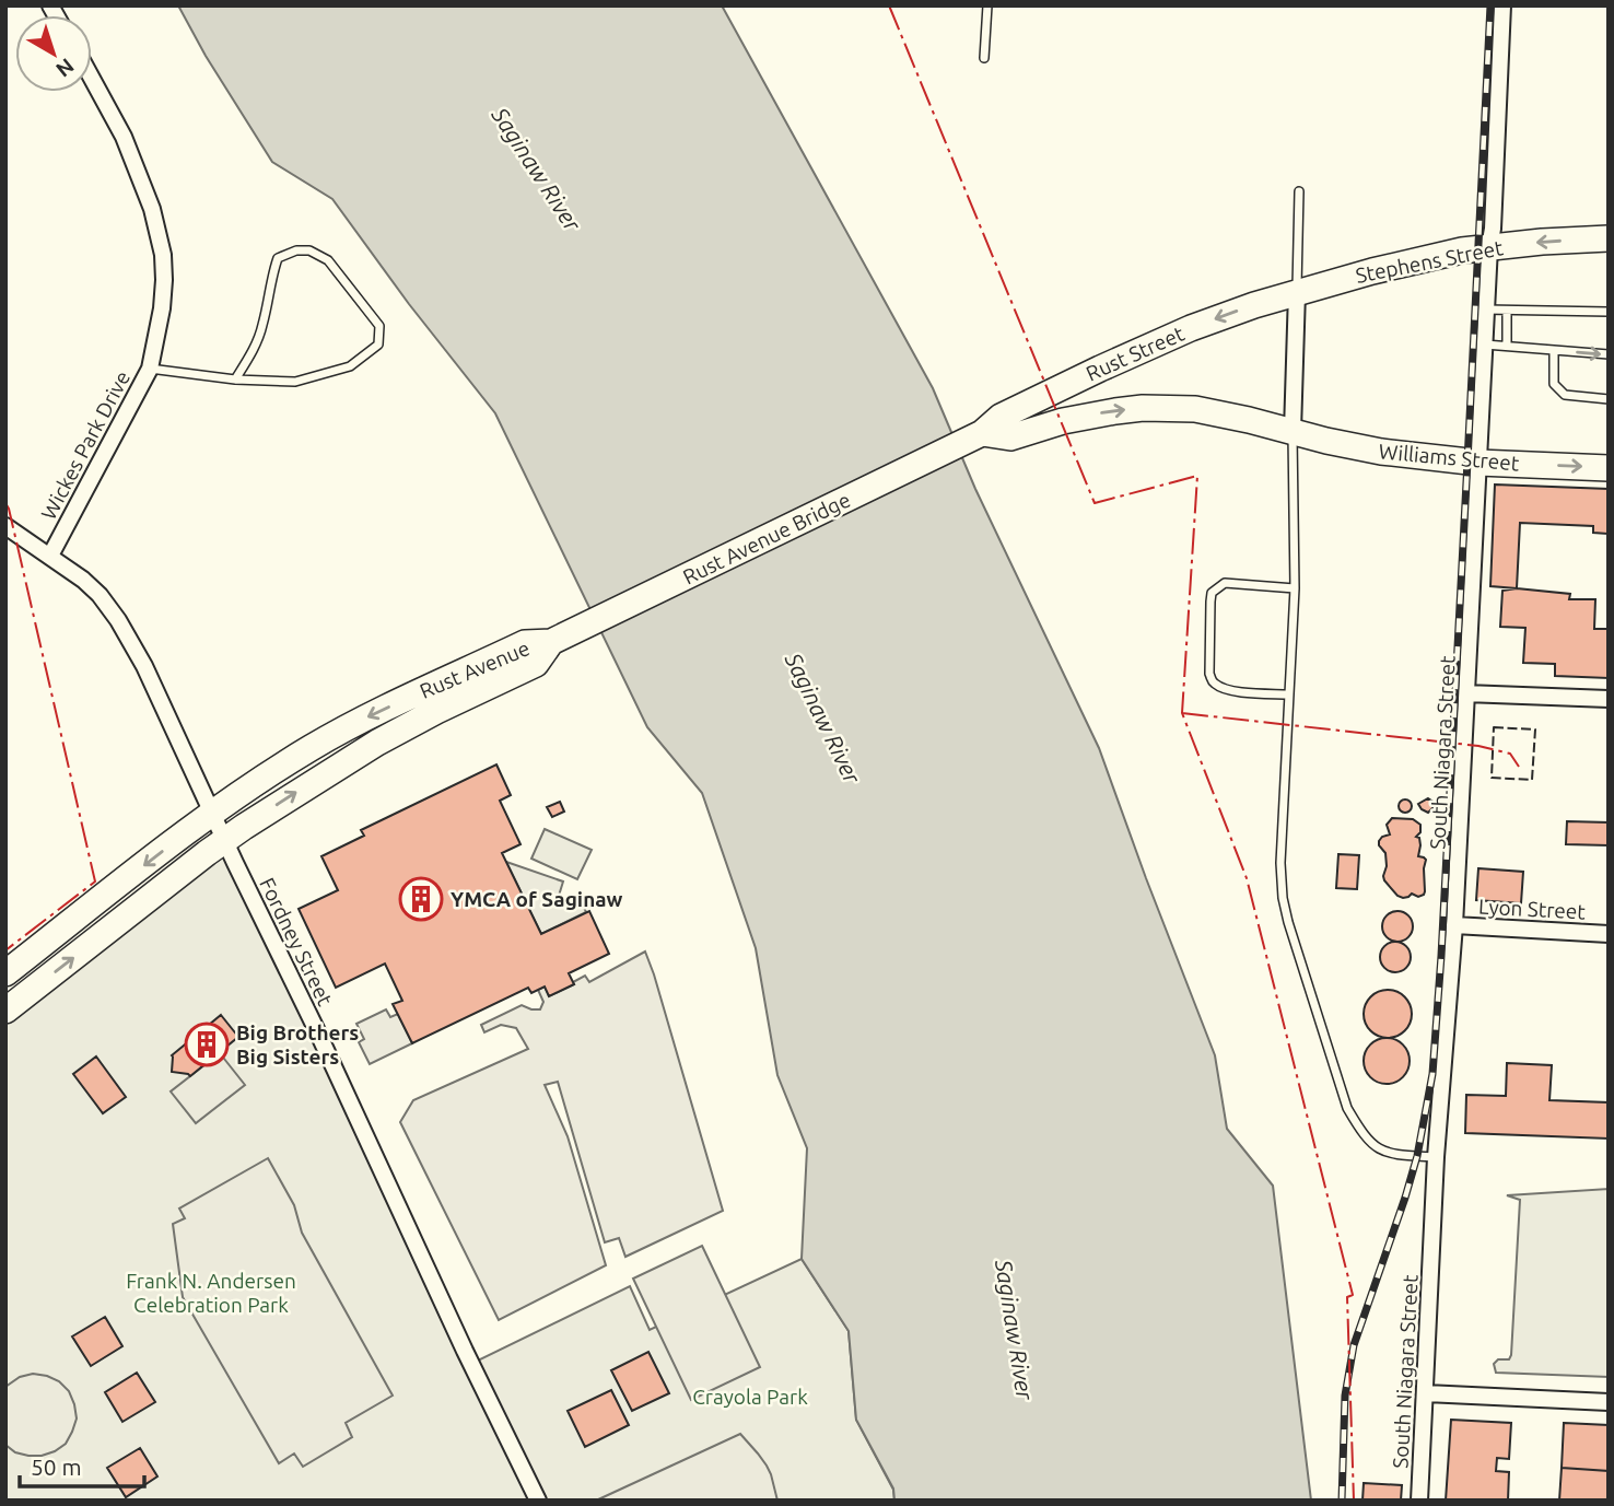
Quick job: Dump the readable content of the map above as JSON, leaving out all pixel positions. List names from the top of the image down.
{
  "streets": {
    "highway": [
      "Stephens Street",
      "Rust Street",
      "Williams Street",
      "Rust Avenue Bridge",
      "Rust Avenue"
    ],
    "street": [
      "Wickes Park Drive",
      "South Niagara Street",
      "Lyon Street",
      "Fordney Street"
    ]
  },
  "crossings": [
    ["Stephens Street", "Rust Street"],
    ["Stephens Street", "South Niagara Street"],
    ["Rust Street", "Williams Street"],
    ["Rust Street", "Rust Avenue Bridge"],
    ["Wickes Park Drive", "Fordney Street"],
    ["Williams Street", "Rust Avenue Bridge"],
    ["Williams Street", "South Niagara Street"],
    ["Rust Avenue Bridge", "Rust Avenue"],
    ["Rust Avenue", "Fordney Street"],
    ["South Niagara Street", "Lyon Street"]
  ],
  "one_way": ["Stephens Street", "Rust Street", "Williams Street"],
  "water": ["Saginaw River"],
  "parks": ["Frank N. Andersen Celebration Park", "Crayola Park"],
  "places": {
    "building": ["YMCA of Saginaw", "Big Brothers Big Sisters"]
  },
  "scale_bar": "50 m",
  "north": "bottom right"
}
